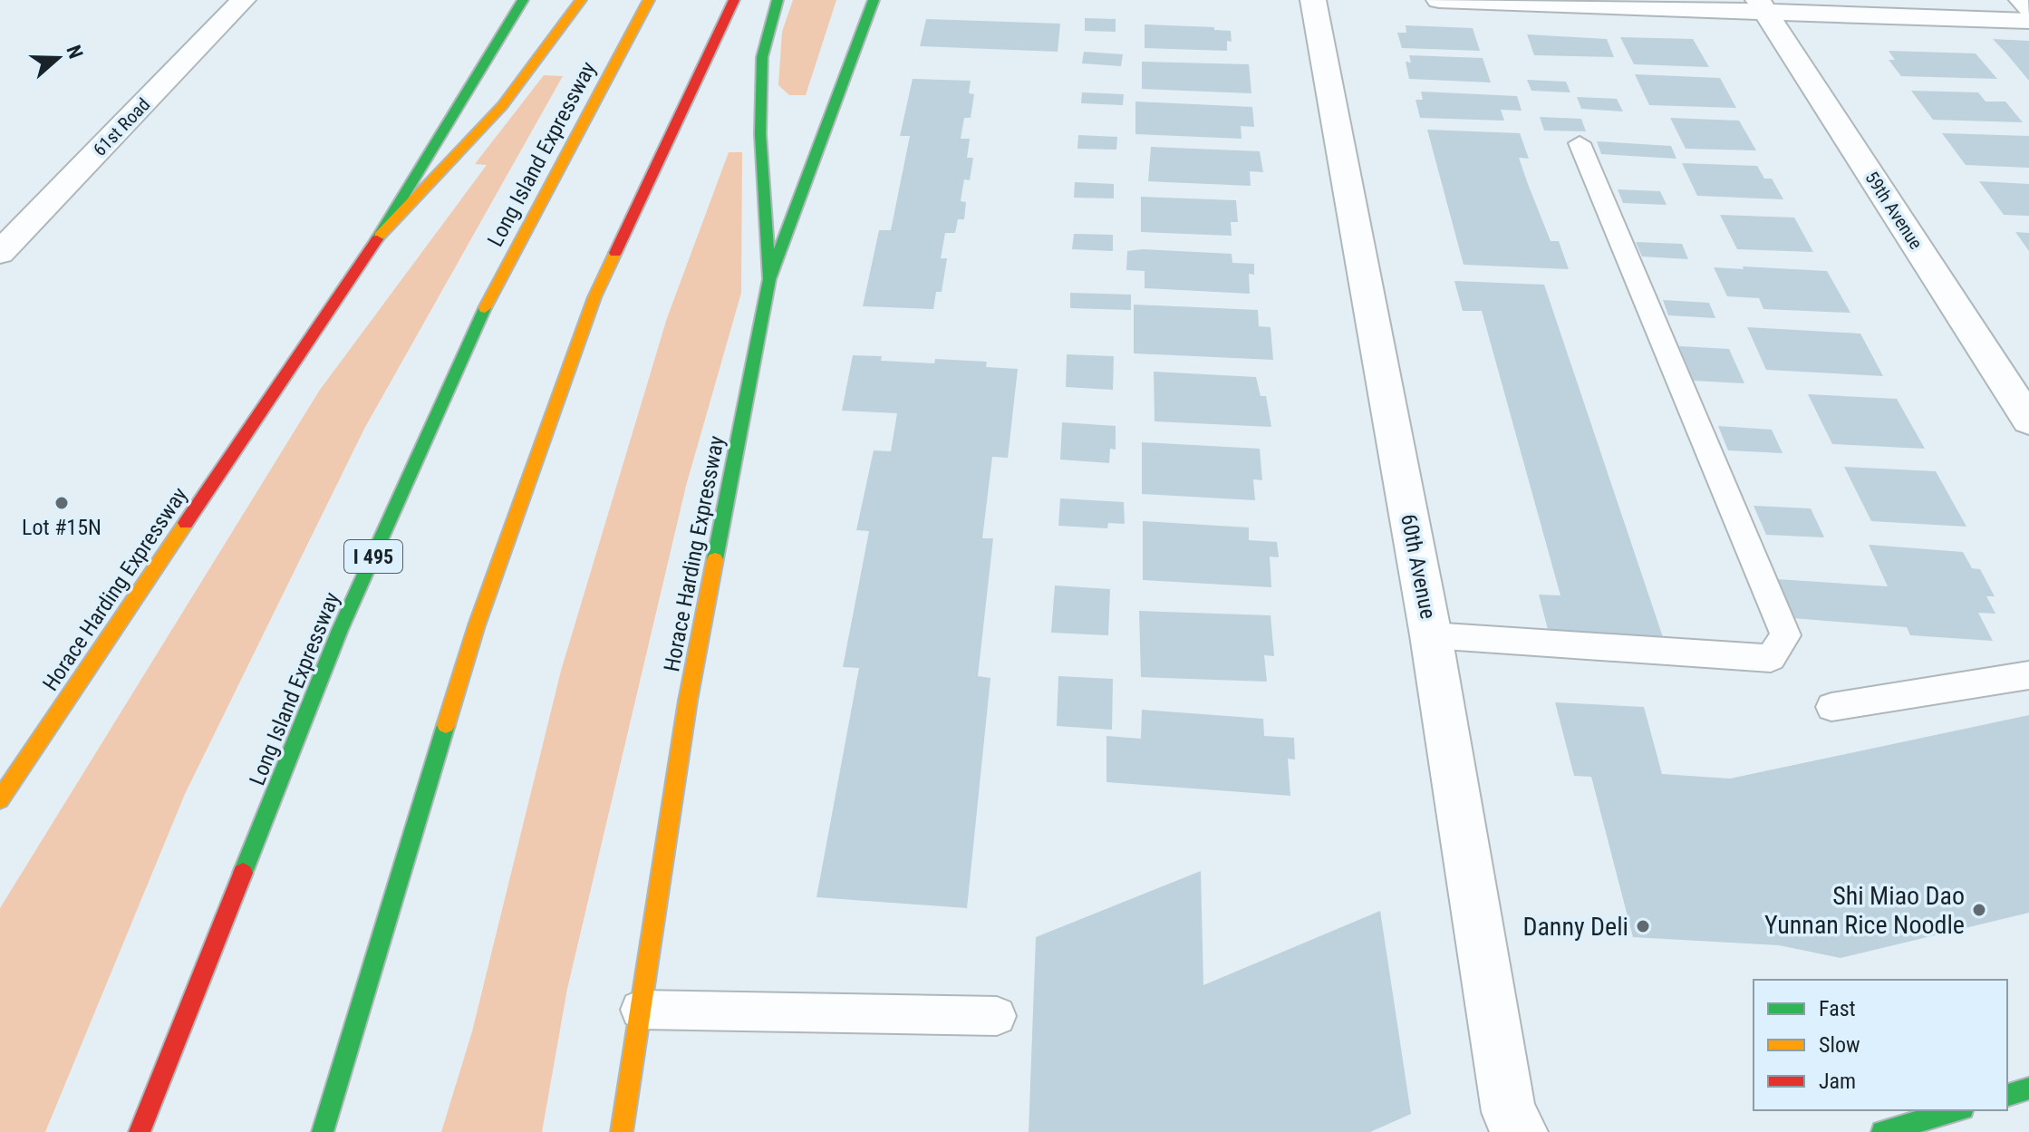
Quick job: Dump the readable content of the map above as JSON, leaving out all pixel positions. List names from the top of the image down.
{
  "streets": {
    "main road": ["Long Island Expressway", "Horace Harding Expressway", "I 495"],
    "street": ["61st Road", "59th Avenue", "60th Avenue"]
  },
  "places": ["Lot #15N", "Shi Miao Dao Yunnan Rice Noodle", "Danny Deli"],
  "legend": ["Fast", "Slow", "Jam"],
  "north": "right"
}
